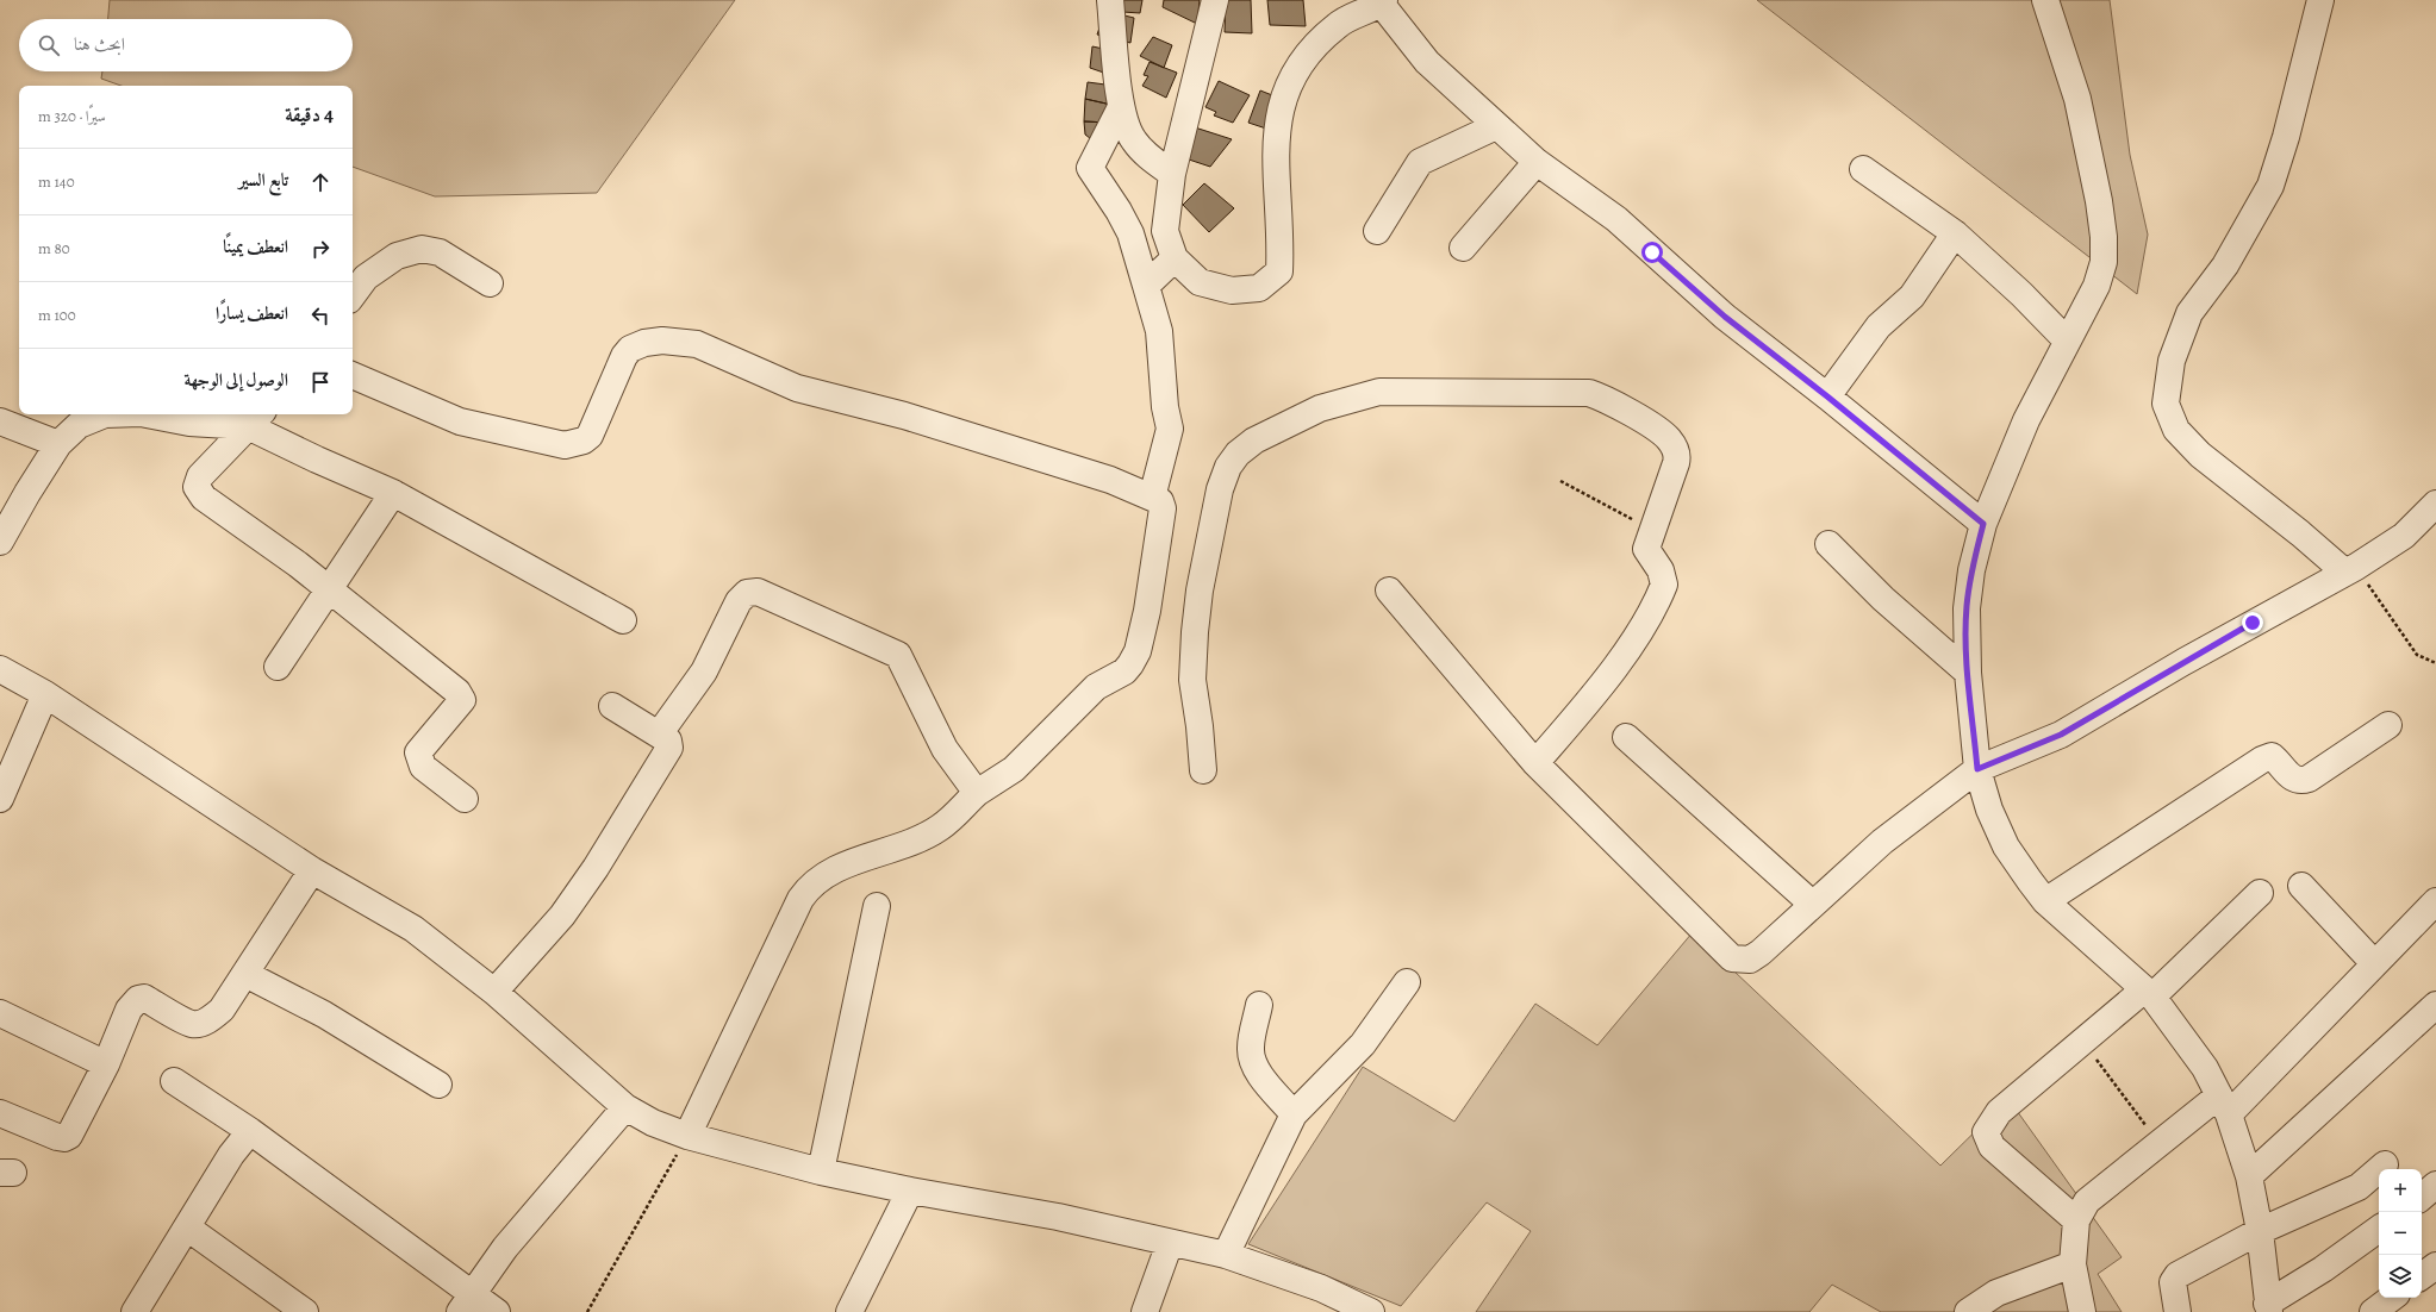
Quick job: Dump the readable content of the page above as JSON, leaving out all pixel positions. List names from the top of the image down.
{
  "page": {
    "search": "ابحث هنا",
    "heading": ["4 دقيقة", "سيرًا · 320 m"],
    "list": [
      ["تابع السير", "140 m"],
      ["انعطف يمينًا", "80 m"],
      ["انعطف يسارًا", "100 m"],
      "الوصول إلى الوجهة"
    ],
    "map_buttons": ["+", "−"]
  }
}
